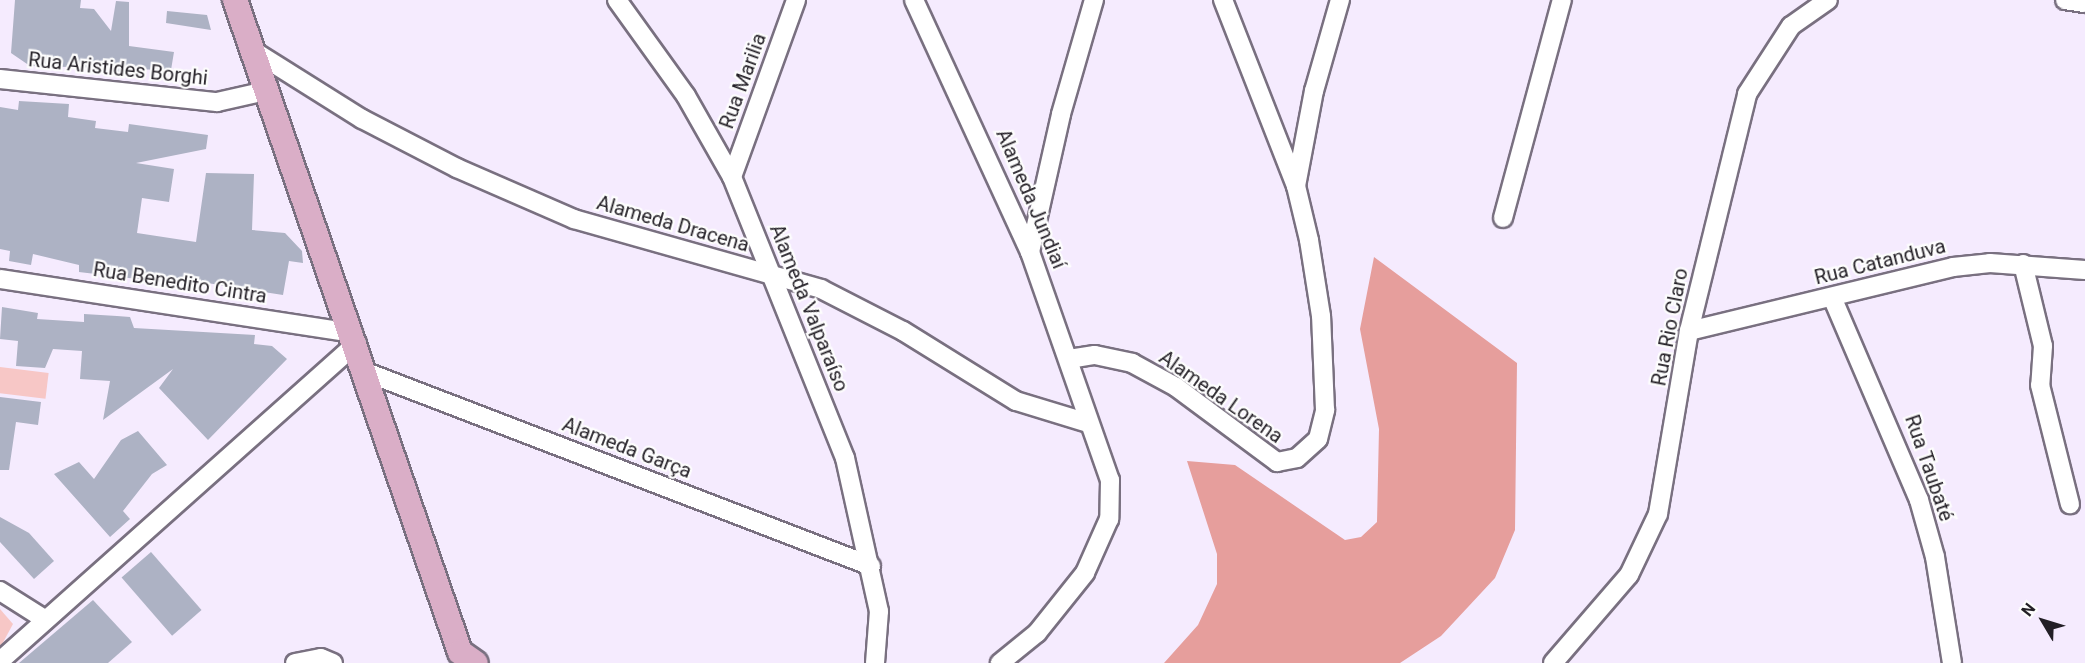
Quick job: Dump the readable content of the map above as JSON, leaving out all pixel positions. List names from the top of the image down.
{
  "streets": {
    "street": [
      "Rua Aristides Borghi",
      "Rua Marilia",
      "Alameda Jundiaí",
      "Alameda Dracena",
      "Rua Catanduva",
      "Rua Benedito Cintra",
      "Alameda Valparaíso",
      "Rua Rio Claro",
      "Alameda Lorena",
      "Alameda Garça",
      "Rua Taubaté"
    ]
  },
  "crossings": [
    ["Rua Marilia", "Alameda Valparaíso"],
    ["Alameda Jundiaí", "Alameda Dracena"],
    ["Alameda Jundiaí", "Alameda Lorena"],
    ["Alameda Dracena", "Alameda Valparaíso"],
    ["Rua Catanduva", "Rua Rio Claro"],
    ["Rua Catanduva", "Rua Taubaté"],
    ["Alameda Valparaíso", "Alameda Garça"]
  ],
  "north": "top left"
}
